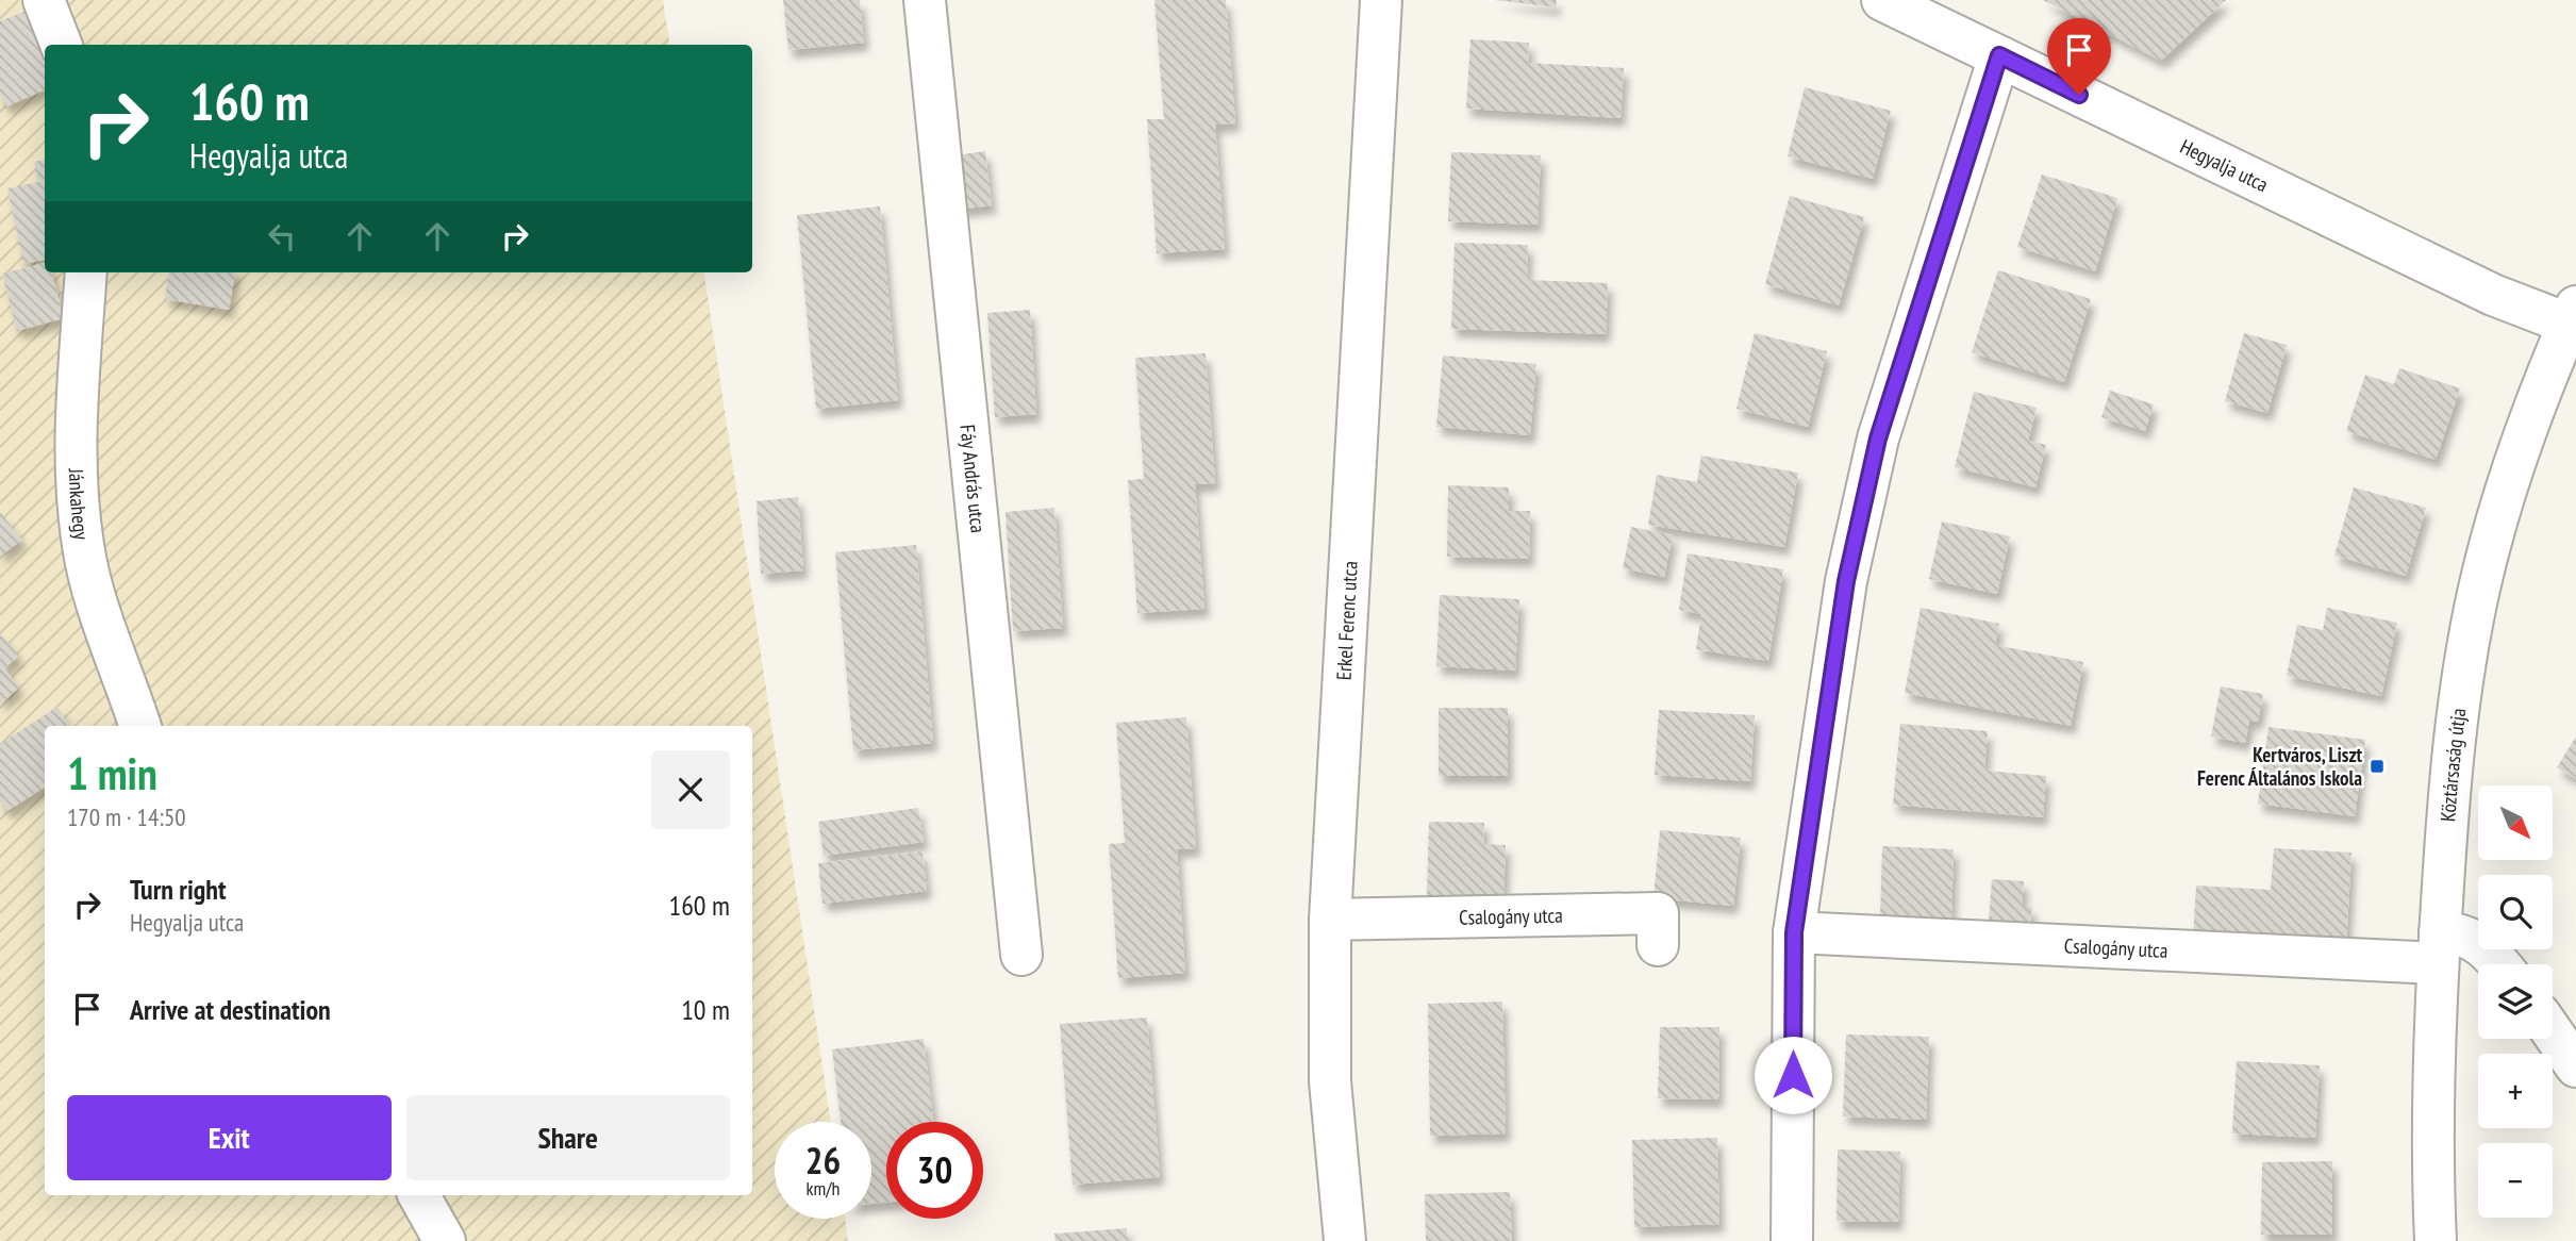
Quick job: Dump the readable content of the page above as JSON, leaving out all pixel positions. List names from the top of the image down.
{
  "streets": {
    "street": [
      "Hegyalja utca",
      "Fáy András utca",
      "Jánkahegy",
      "Erkel Ferenc utca",
      "Köztársaság útja",
      "Csalogány utca"
    ]
  },
  "crossings": [
    ["Hegyalja utca", "Köztársaság útja"],
    ["Erkel Ferenc utca", "Csalogány utca"],
    ["Köztársaság útja", "Csalogány utca"]
  ],
  "places": {
    "transit": ["Kertváros, Liszt Ferenc Általános Iskola"]
  },
  "north": "bottom right",
  "page": {
    "turn": ["160 m", "Hegyalja utca"],
    "heading": ["1 min", "170 m · 14:50"],
    "map_buttons": ["+", "−"],
    "list": [
      {
        "name": "Turn right",
        "note": "Hegyalja utca",
        "value": "160 m"
      },
      {
        "name": "Arrive at destination",
        "value": "10 m"
      }
    ],
    "buttons": ["Exit", "Share"],
    "speed": "26 km/h",
    "limit": "30"
  }
}
